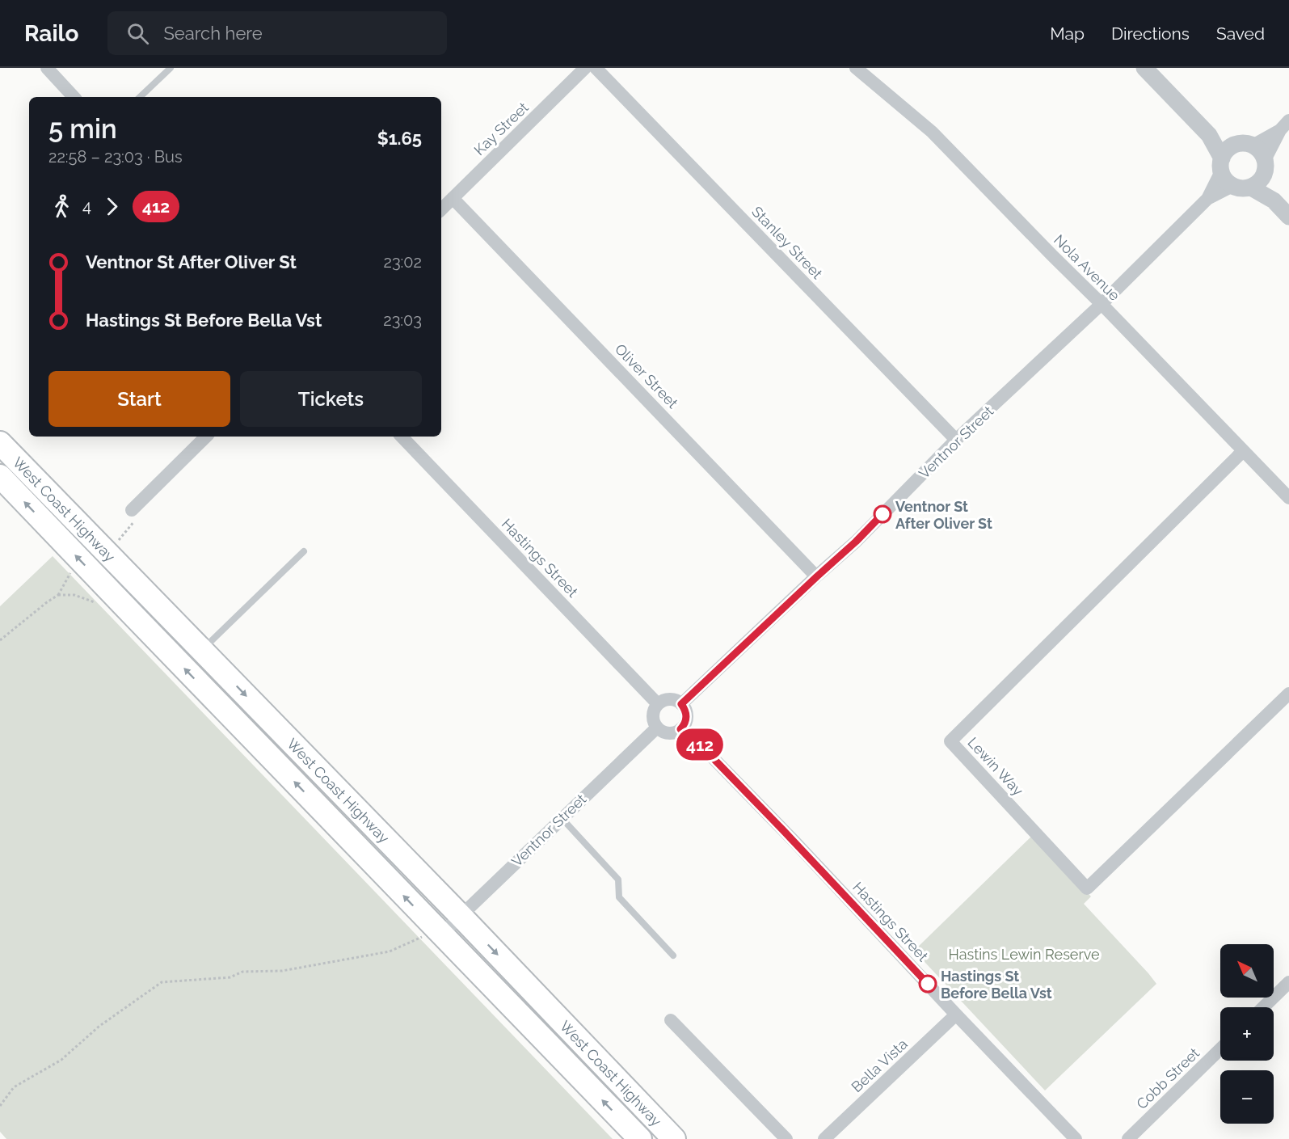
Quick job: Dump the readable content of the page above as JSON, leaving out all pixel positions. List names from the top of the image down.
{
  "streets": {
    "highway": ["West Coast Highway"],
    "street": [
      "Kay Street",
      "Stanley Street",
      "Nola Avenue",
      "Oliver Street",
      "Ventnor Street",
      "Hastings Street",
      "Lewin Way",
      "Bella Vista",
      "Cobb Street"
    ]
  },
  "crossings": [
    ["Kay Street", "Oliver Street"],
    ["Stanley Street", "Ventnor Street"],
    ["Nola Avenue", "Ventnor Street"],
    ["Nola Avenue", "Lewin Way"],
    ["Oliver Street", "Ventnor Street"],
    ["Ventnor Street", "West Coast Highway"],
    ["Ventnor Street", "Hastings Street"],
    ["Hastings Street", "Bella Vista"]
  ],
  "parks": ["Hastins Lewin Reserve"],
  "places": ["Ventnor St After Oliver St", "Hastings St Before Bella Vst"],
  "lines": ["bus line 412"],
  "north": "top left",
  "page": {
    "header": "Railo",
    "search": "Search here",
    "nav": ["Map", "Directions", "Saved"],
    "on_map": "412",
    "heading": ["5 min", "22:58 – 23:03 · Bus", "$1.65"],
    "legs": ["4", "412"],
    "list": [
      {
        "name": "Ventnor St After Oliver St",
        "value": "23:02"
      },
      {
        "name": "Hastings St Before Bella Vst",
        "value": "23:03"
      }
    ],
    "buttons": ["Start", "Tickets"],
    "map_buttons": ["+", "−"]
  }
}
